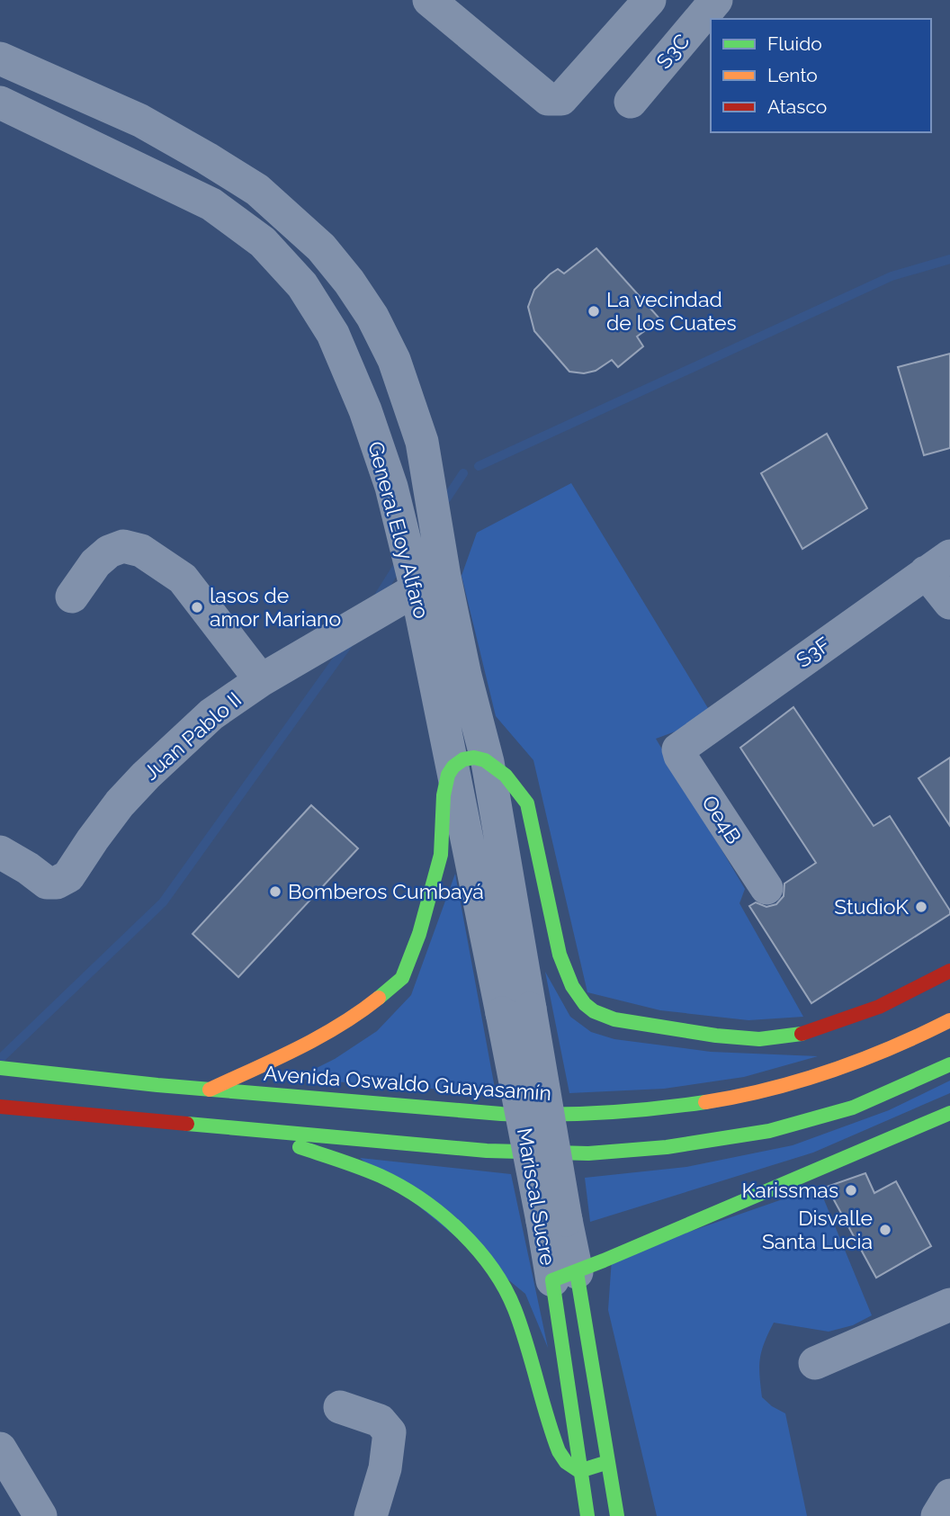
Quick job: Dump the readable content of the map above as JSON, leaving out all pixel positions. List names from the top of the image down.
{
  "streets": {
    "main road": ["Avenida Oswaldo Guayasamín", "Mariscal Sucre"],
    "street": [
      "S3C",
      "General Eloy Alfaro",
      "S3F",
      "Juan Pablo II",
      "Oe4B"
    ]
  },
  "crossings": [
    ["General Eloy Alfaro", "Juan Pablo II"],
    ["General Eloy Alfaro", "Mariscal Sucre"],
    ["S3F", "Oe4B"]
  ],
  "places": [
    "La vecindad de los Cuates",
    "lasos de amor Mariano",
    "Bomberos Cumbayá",
    "StudioK",
    "Karissmas",
    "Disvalle Santa Lucia"
  ],
  "legend": ["Fluido", "Lento", "Atasco"]
}
